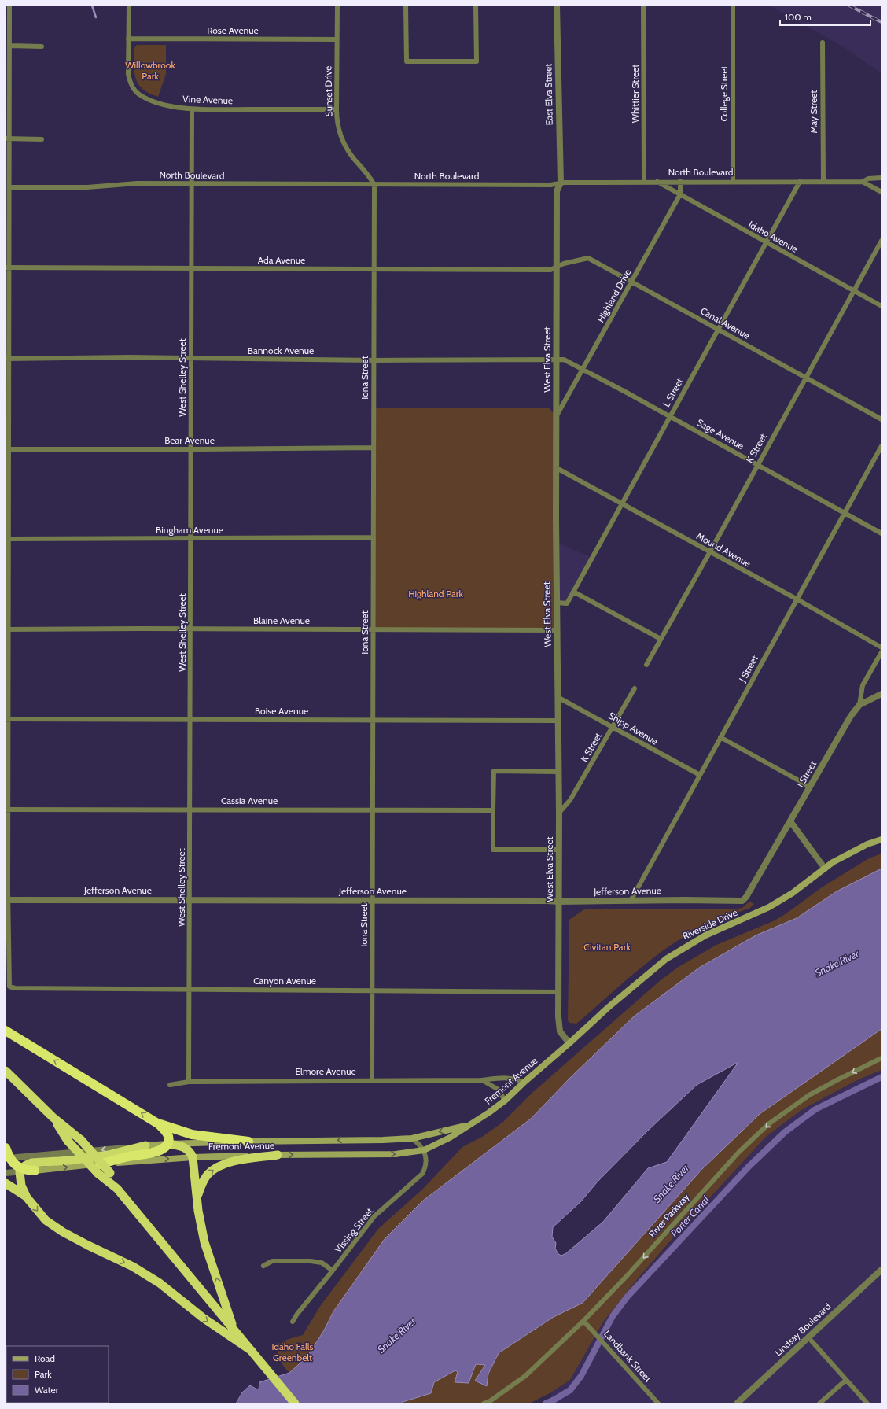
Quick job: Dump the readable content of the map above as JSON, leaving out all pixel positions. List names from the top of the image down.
{
  "streets": {
    "main road": ["Riverside Drive", "Fremont Avenue"],
    "street": [
      "Rose Avenue",
      "Sunset Drive",
      "Whittier Street",
      "College Street",
      "East Elva Street",
      "Vine Avenue",
      "May Street",
      "North Boulevard",
      "Idaho Avenue",
      "Ada Avenue",
      "Highland Drive",
      "Canal Avenue",
      "Bannock Avenue",
      "West Elva Street",
      "West Shelley Street",
      "Iona Street",
      "L Street",
      "Sage Avenue",
      "Bear Avenue",
      "K Street",
      "Bingham Avenue",
      "Mound Avenue",
      "Blaine Avenue",
      "J Street",
      "Boise Avenue",
      "Shipp Avenue",
      "I Street",
      "Cassia Avenue",
      "Jefferson Avenue",
      "Canyon Avenue",
      "Elmore Avenue",
      "River Parkway",
      "Vissing Street",
      "Lindsay Boulevard",
      "Landbank Street"
    ]
  },
  "crossings": [
    ["Rose Avenue", "Sunset Drive"],
    ["Rose Avenue", "Vine Avenue"],
    ["Sunset Drive", "Vine Avenue"],
    ["Sunset Drive", "North Boulevard"],
    ["Sunset Drive", "Iona Street"],
    ["Whittier Street", "North Boulevard"],
    ["College Street", "North Boulevard"],
    ["East Elva Street", "North Boulevard"],
    ["East Elva Street", "West Elva Street"],
    ["Vine Avenue", "West Shelley Street"],
    ["May Street", "North Boulevard"],
    ["North Boulevard", "Idaho Avenue"],
    ["North Boulevard", "Highland Drive"],
    ["North Boulevard", "West Elva Street"],
    ["North Boulevard", "West Shelley Street"],
    ["North Boulevard", "Iona Street"],
    ["North Boulevard", "L Street"],
    ["Idaho Avenue", "Highland Drive"],
    ["Idaho Avenue", "L Street"],
    ["Idaho Avenue", "K Street"],
    ["Ada Avenue", "Canal Avenue"],
    ["Ada Avenue", "West Elva Street"],
    ["Ada Avenue", "West Shelley Street"],
    ["Ada Avenue", "Iona Street"],
    ["Highland Drive", "Canal Avenue"],
    ["Highland Drive", "Bannock Avenue"],
    ["Highland Drive", "West Elva Street"],
    ["Highland Drive", "Sage Avenue"],
    ["Canal Avenue", "West Elva Street"],
    ["Canal Avenue", "L Street"],
    ["Canal Avenue", "K Street"],
    ["Bannock Avenue", "West Elva Street"],
    ["Bannock Avenue", "West Shelley Street"],
    ["Bannock Avenue", "Iona Street"],
    ["Bannock Avenue", "Sage Avenue"],
    ["West Elva Street", "L Street"],
    ["West Elva Street", "K Street"],
    ["West Elva Street", "Mound Avenue"],
    ["West Elva Street", "Blaine Avenue"],
    ["West Elva Street", "Boise Avenue"],
    ["West Elva Street", "Shipp Avenue"],
    ["West Elva Street", "Jefferson Avenue"],
    ["West Elva Street", "Riverside Drive"],
    ["West Elva Street", "Canyon Avenue"],
    ["West Shelley Street", "Bear Avenue"],
    ["West Shelley Street", "Bingham Avenue"],
    ["West Shelley Street", "Blaine Avenue"],
    ["West Shelley Street", "Boise Avenue"],
    ["West Shelley Street", "Cassia Avenue"],
    ["West Shelley Street", "Jefferson Avenue"],
    ["West Shelley Street", "Canyon Avenue"],
    ["West Shelley Street", "Elmore Avenue"],
    ["Iona Street", "Bear Avenue"],
    ["Iona Street", "Bingham Avenue"],
    ["Iona Street", "Blaine Avenue"],
    ["Iona Street", "Boise Avenue"],
    ["Iona Street", "Cassia Avenue"],
    ["Iona Street", "Jefferson Avenue"],
    ["Iona Street", "Canyon Avenue"],
    ["Iona Street", "Elmore Avenue"],
    ["L Street", "Sage Avenue"],
    ["L Street", "Mound Avenue"],
    ["Sage Avenue", "K Street"],
    ["Sage Avenue", "J Street"],
    ["K Street", "Mound Avenue"],
    ["K Street", "Shipp Avenue"],
    ["Mound Avenue", "J Street"],
    ["J Street", "Shipp Avenue"],
    ["J Street", "Jefferson Avenue"],
    ["I Street", "Jefferson Avenue"],
    ["Jefferson Avenue", "Canyon Avenue"],
    ["Riverside Drive", "Fremont Avenue"],
    ["Elmore Avenue", "Fremont Avenue"],
    ["Fremont Avenue", "Vissing Street"],
    ["River Parkway", "Landbank Street"]
  ],
  "one_way": ["River Parkway"],
  "water": ["Snake River", "Porter Canal"],
  "parks": [
    "Willowbrook Park",
    "Highland Park",
    "Civitan Park",
    "Idaho Falls Greenbelt"
  ],
  "legend": ["Road", "Park", "Water"],
  "scale_bar": "100 m"
}
